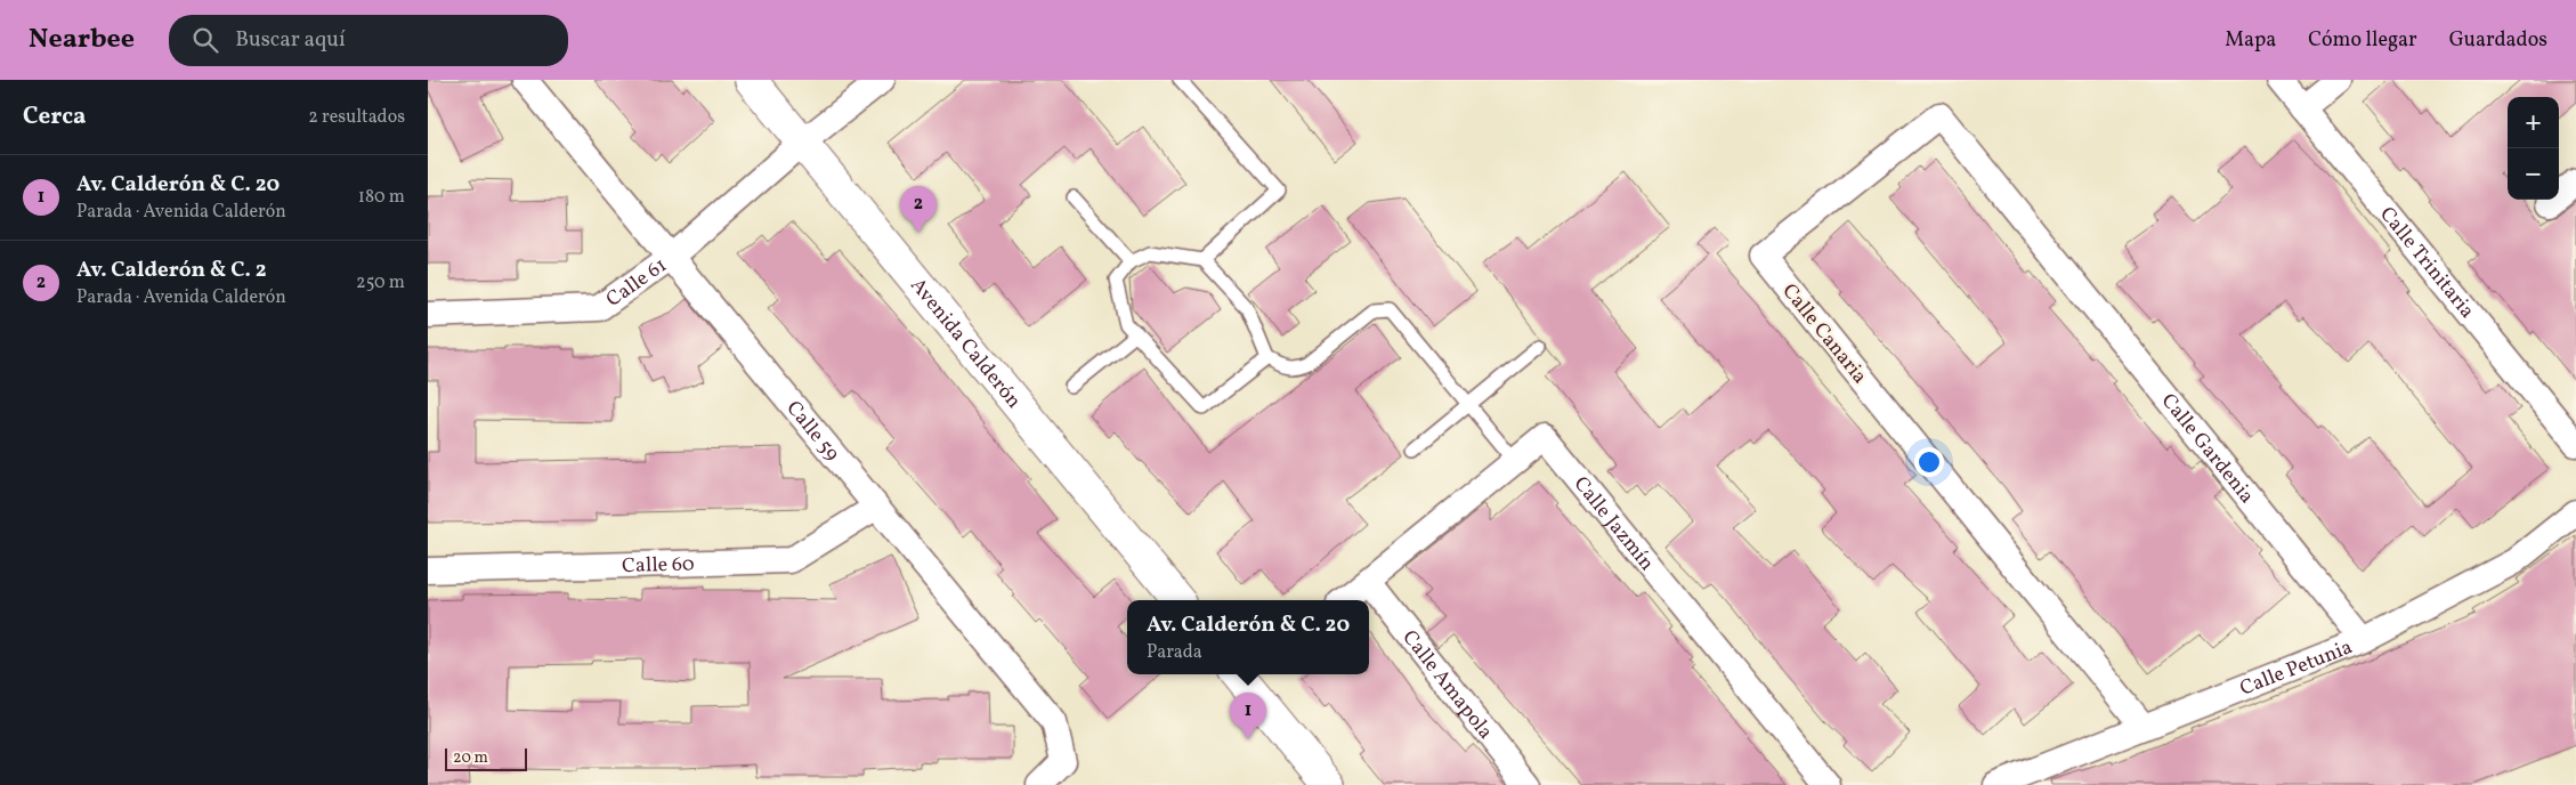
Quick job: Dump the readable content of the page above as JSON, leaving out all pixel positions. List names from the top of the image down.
{
  "streets": {
    "street": [
      "Calle Trinitaria",
      "Calle 61",
      "Calle Canaria",
      "Avenida Calderón",
      "Calle 59",
      "Calle Gardenia",
      "Calle Jazmín",
      "Calle 60",
      "Calle Petunia",
      "Calle Amapola"
    ]
  },
  "crossings": [
    ["Calle 61", "Avenida Calderón"],
    ["Calle 61", "Calle 59"],
    ["Calle Canaria", "Calle Gardenia"],
    ["Calle Canaria", "Calle Petunia"],
    ["Calle 59", "Calle 60"],
    ["Calle Gardenia", "Calle Petunia"],
    ["Calle Jazmín", "Calle Amapola"]
  ],
  "scale_bar": "20 m",
  "page": {
    "header": "Nearbee",
    "search": "Buscar aquí",
    "nav": ["Mapa", "Cómo llegar", "Guardados"],
    "heading": ["Cerca", "2 resultados"],
    "map_buttons": ["+", "−"],
    "list": [
      {
        "mark": "1",
        "name": "Av. Calderón & C. 20",
        "note": "Parada · Avenida Calderón",
        "value": "180 m"
      },
      {
        "mark": "2",
        "name": "Av. Calderón & C. 2",
        "note": "Parada · Avenida Calderón",
        "value": "250 m"
      }
    ],
    "pins": ["2", "1"],
    "popup": ["Av. Calderón & C. 20", "Parada"],
    "scale": "20 m"
  }
}
